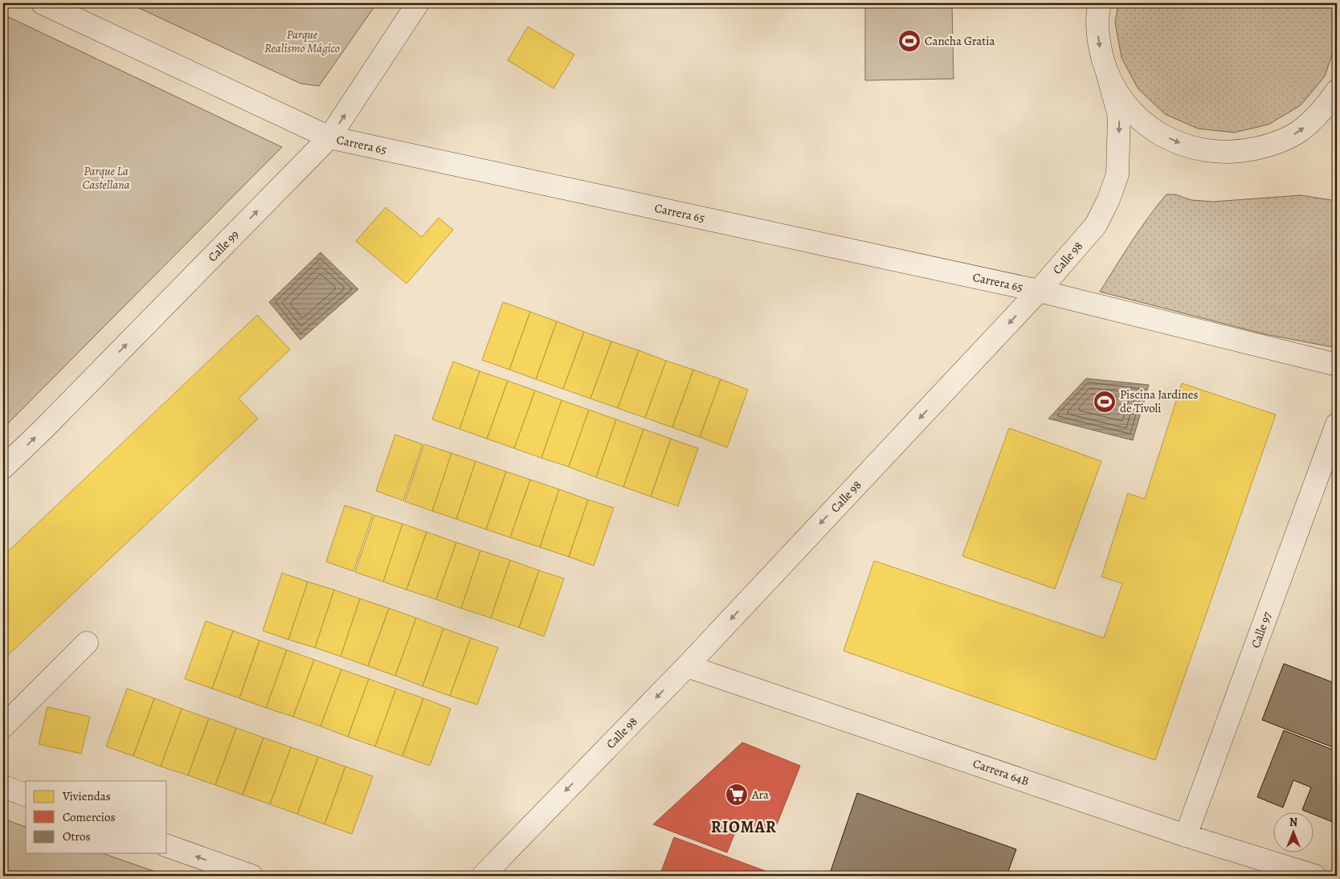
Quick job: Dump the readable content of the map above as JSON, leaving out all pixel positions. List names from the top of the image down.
{
  "streets": {
    "street": [
      "Carrera 65",
      "Calle 99",
      "Calle 98",
      "Calle 97",
      "Carrera 64B"
    ]
  },
  "crossings": [
    ["Carrera 65", "Calle 99"],
    ["Carrera 65", "Calle 98"],
    ["Calle 98", "Carrera 64B"],
    ["Calle 97", "Carrera 64B"]
  ],
  "one_way": ["Calle 99", "Calle 98"],
  "districts": ["RIOMAR"],
  "parks": ["Parque Realismo Mágico", "Parque La Castellana"],
  "places": {
    "sports": ["Cancha Gratia", "Piscina Jardines de Tivoli"],
    "supermarket": ["Ara"]
  },
  "legend": ["Viviendas", "Comercios", "Otros"],
  "north": "top"
}
